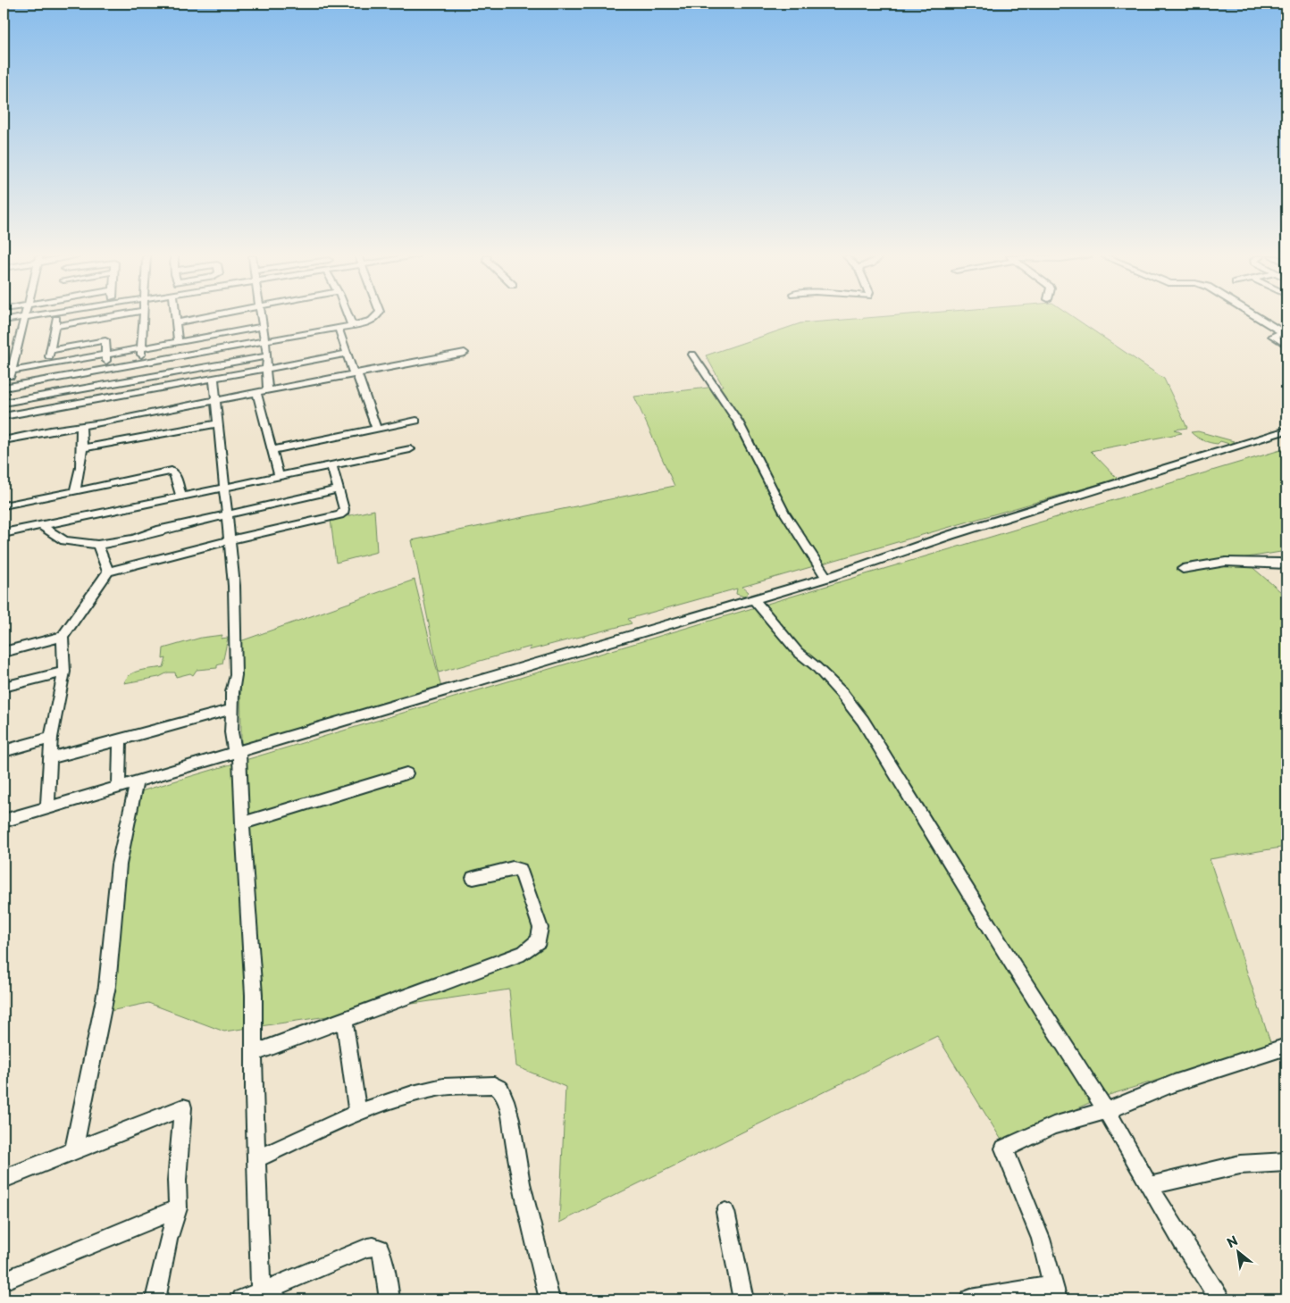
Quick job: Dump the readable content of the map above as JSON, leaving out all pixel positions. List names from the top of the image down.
{
  "north": "top left"
}
